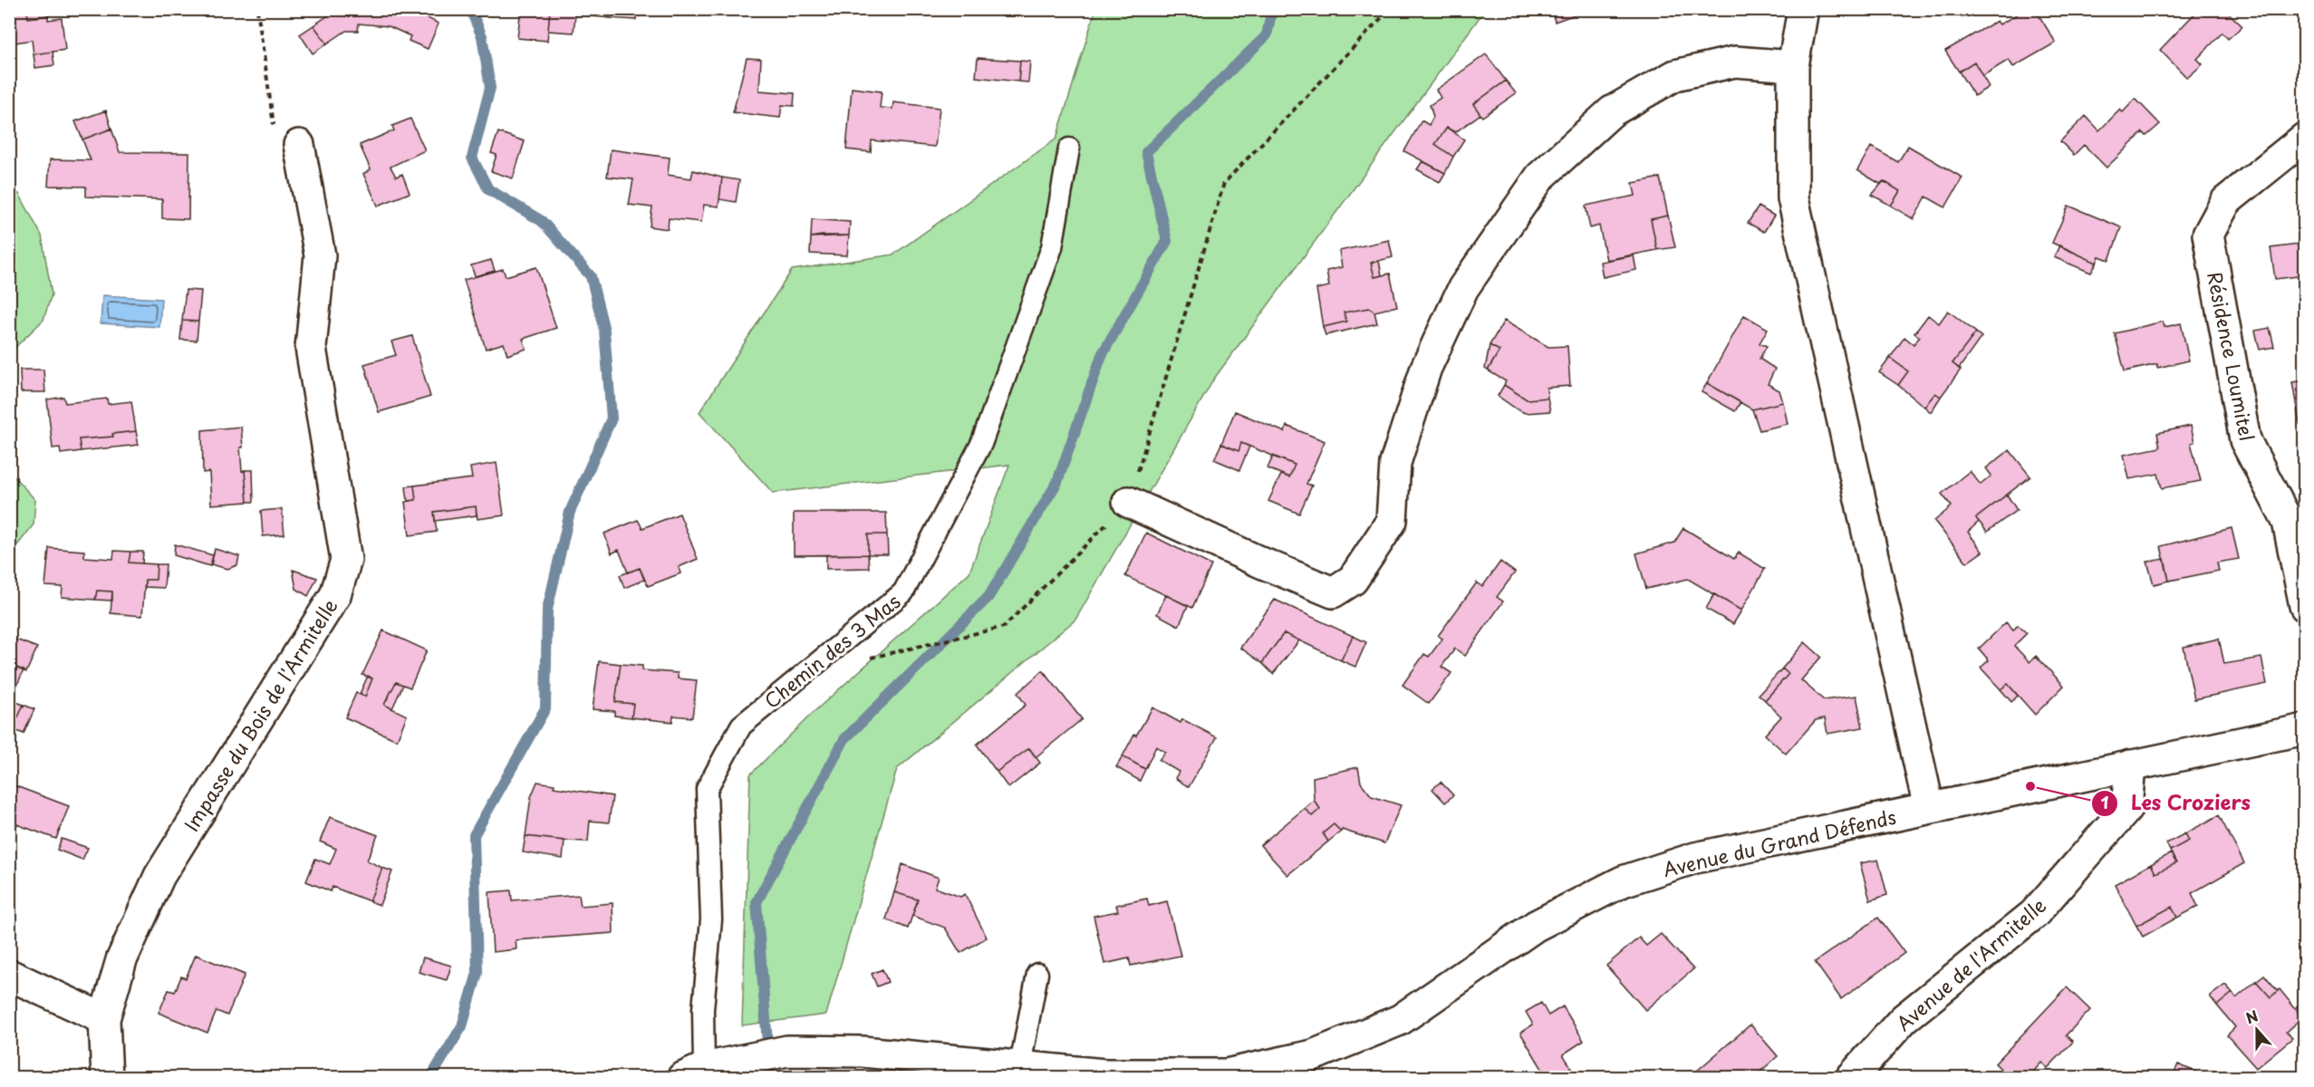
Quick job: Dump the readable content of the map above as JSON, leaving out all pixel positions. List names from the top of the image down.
{
  "streets": {
    "street": [
      "Résidence Loumitel",
      "Impasse du Bois de l'Armitelle",
      "Avenue du Grand Défends",
      "Avenue de l'Armitelle"
    ],
    "lane": ["Chemin des 3 Mas"]
  },
  "crossings": [
    ["Chemin des 3 Mas", "Avenue du Grand Défends"],
    ["Avenue du Grand Défends", "Avenue de l'Armitelle"]
  ],
  "places": ["Les Croziers"],
  "north": "top"
}
